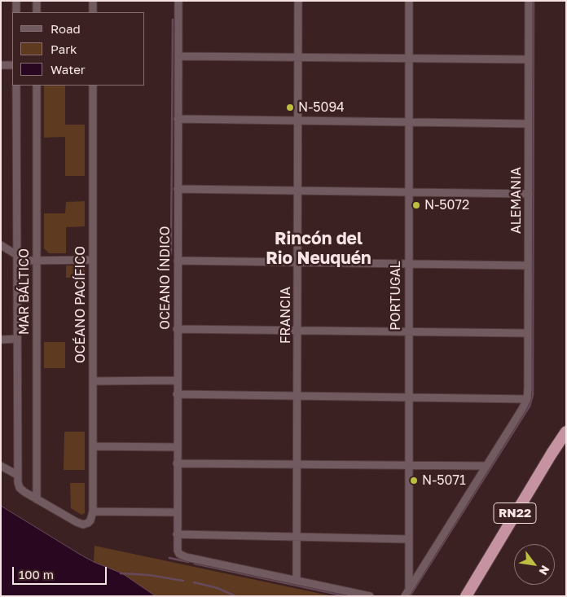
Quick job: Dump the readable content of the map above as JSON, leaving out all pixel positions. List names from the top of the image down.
{
  "streets": {
    "highway": ["RN22"],
    "street": [
      "ALEMANIA",
      "OCEANO ÍNDICO",
      "MAR BÁLTICO",
      "PORTUGAL",
      "OCÉANO PACÍFICO",
      "FRANCIA"
    ]
  },
  "crossings": [
    ["OCEANO ÍNDICO", "FRANCIA"],
    ["MAR BÁLTICO", "OCÉANO PACÍFICO"]
  ],
  "districts": ["Rincón del Rio Neuquén"],
  "places": ["N-5094", "N-5072", "N-5071"],
  "legend": ["Road", "Park", "Water"],
  "scale_bar": "100 m",
  "north": "bottom right"
}
